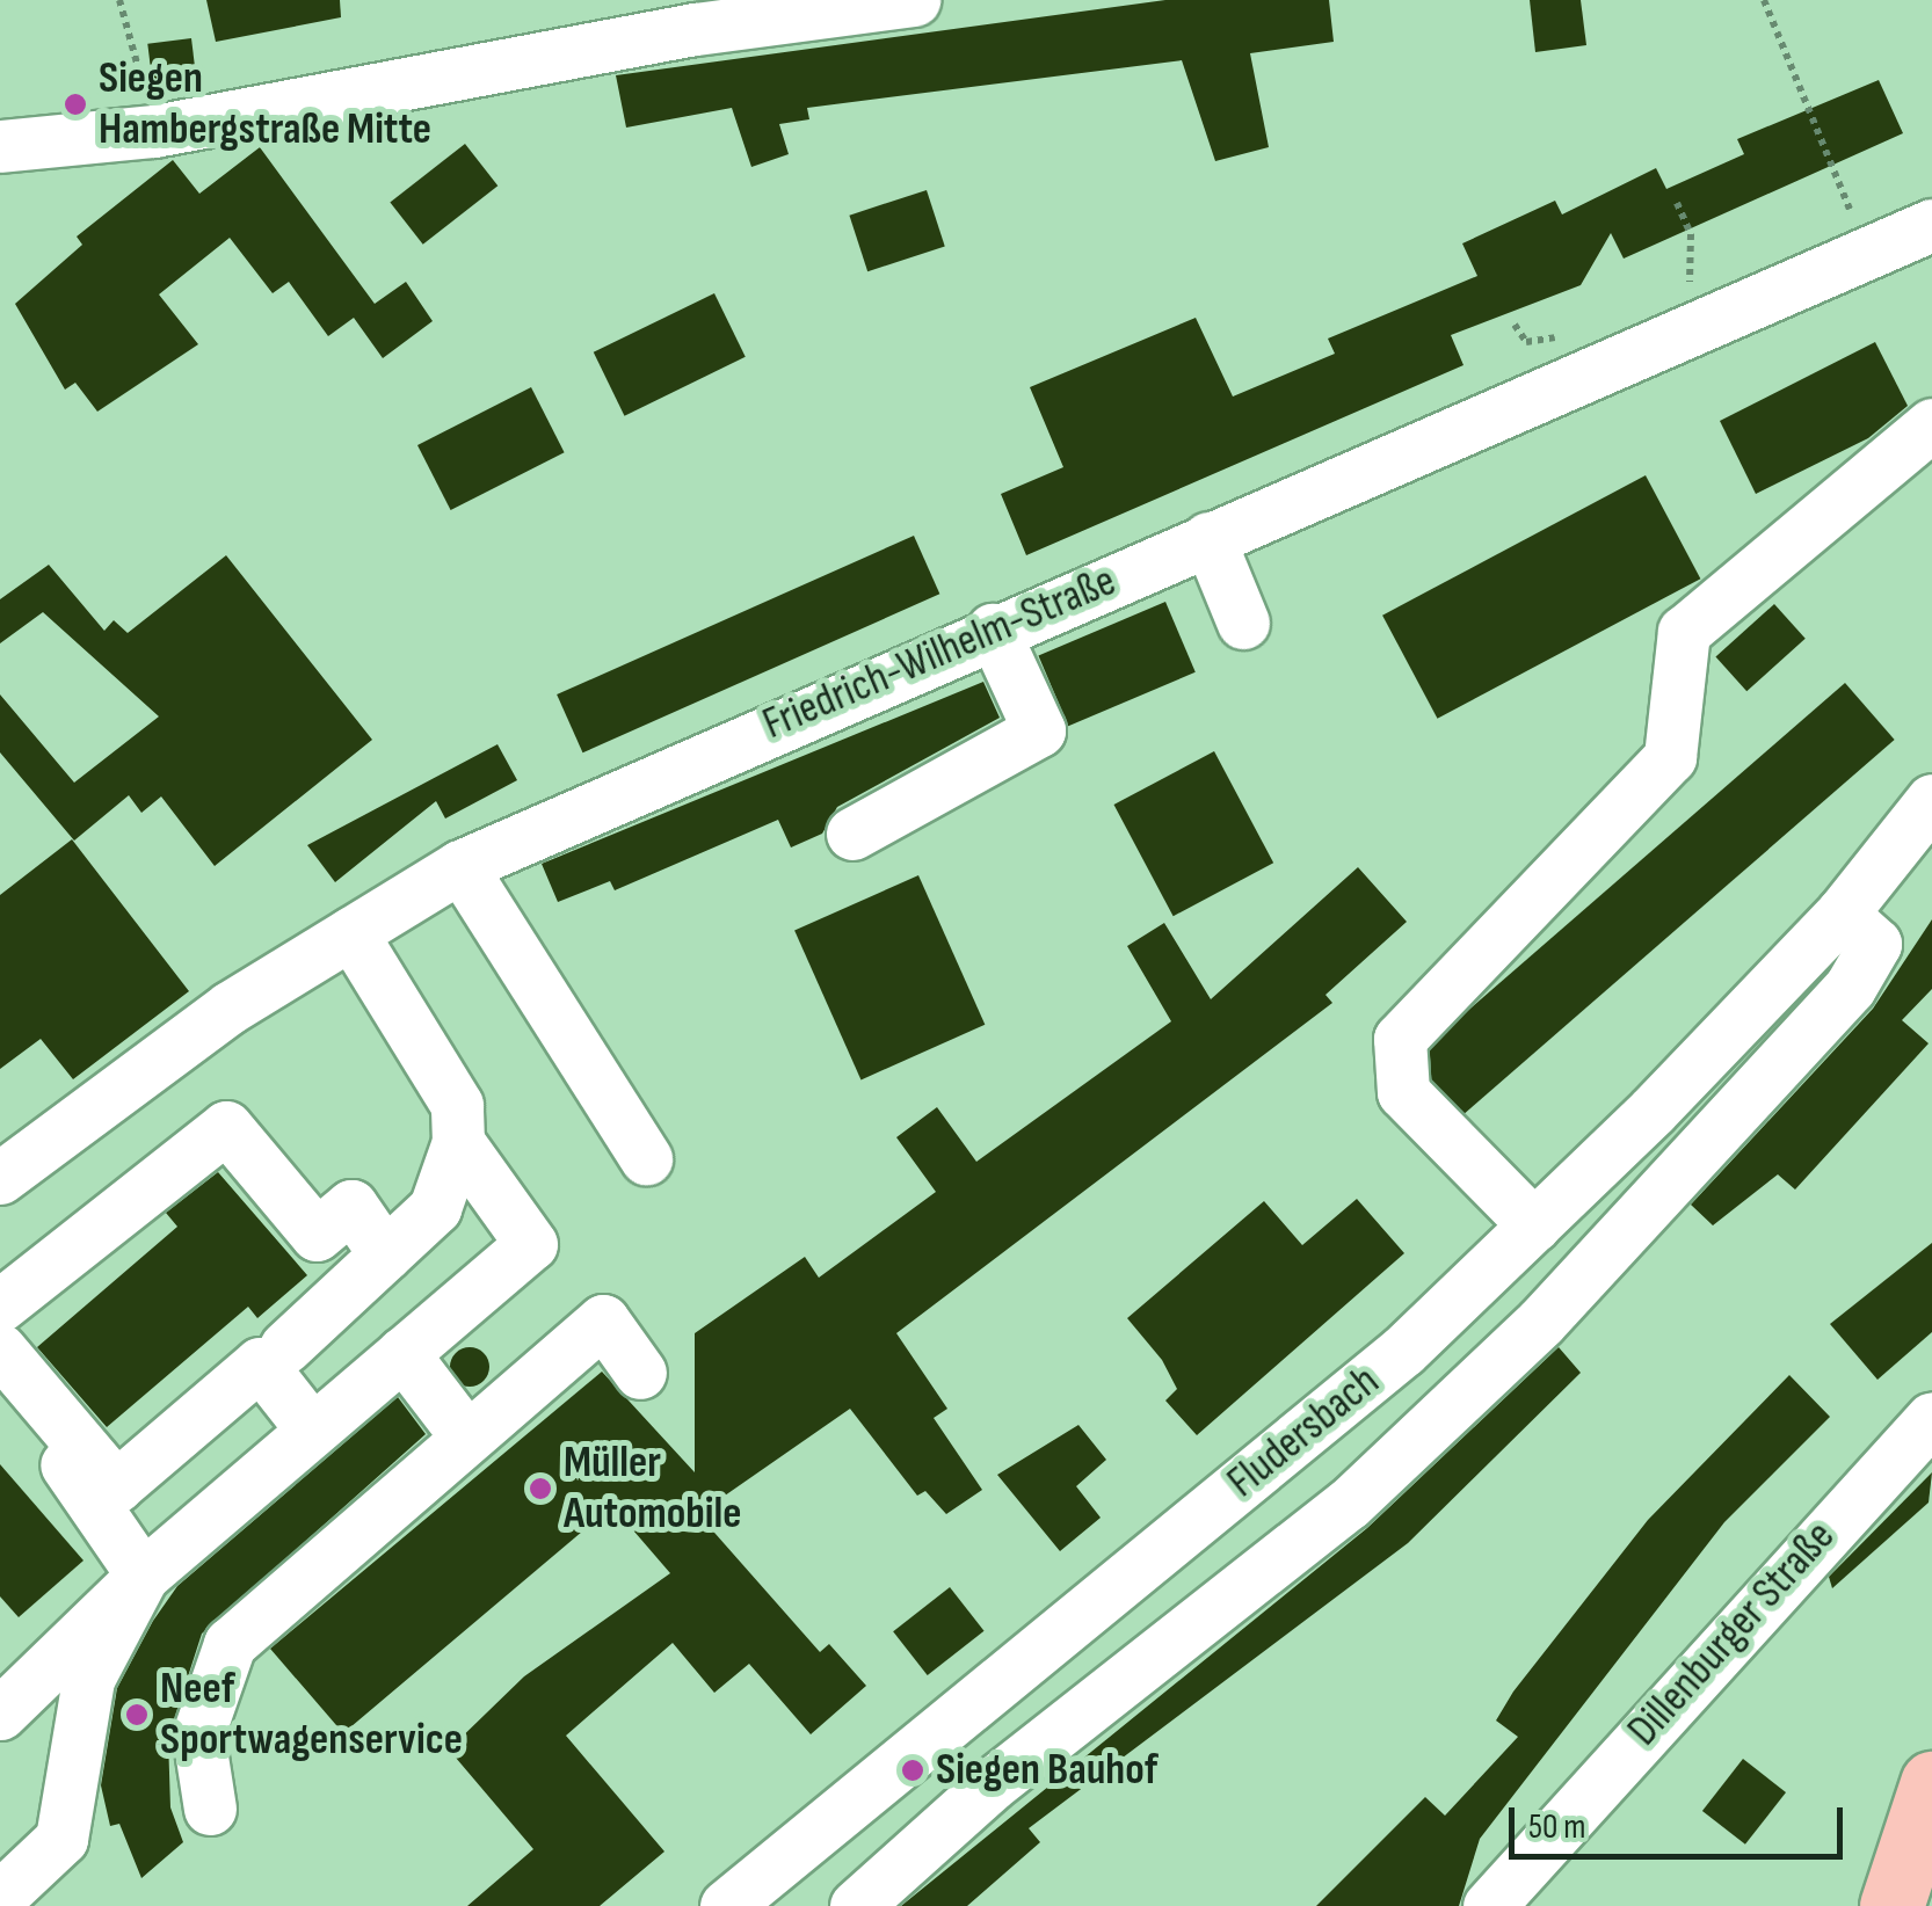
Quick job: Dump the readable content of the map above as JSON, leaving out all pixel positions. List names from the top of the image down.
{
  "streets": {
    "street": ["Friedrich-Wilhelm-Straße", "Fludersbach", "Dillenburger Straße"]
  },
  "places": [
    "Siegen Hambergstraße Mitte",
    "Müller Automobile",
    "Neef Sportwagenservice",
    "Siegen Bauhof"
  ],
  "scale_bar": "50 m"
}
